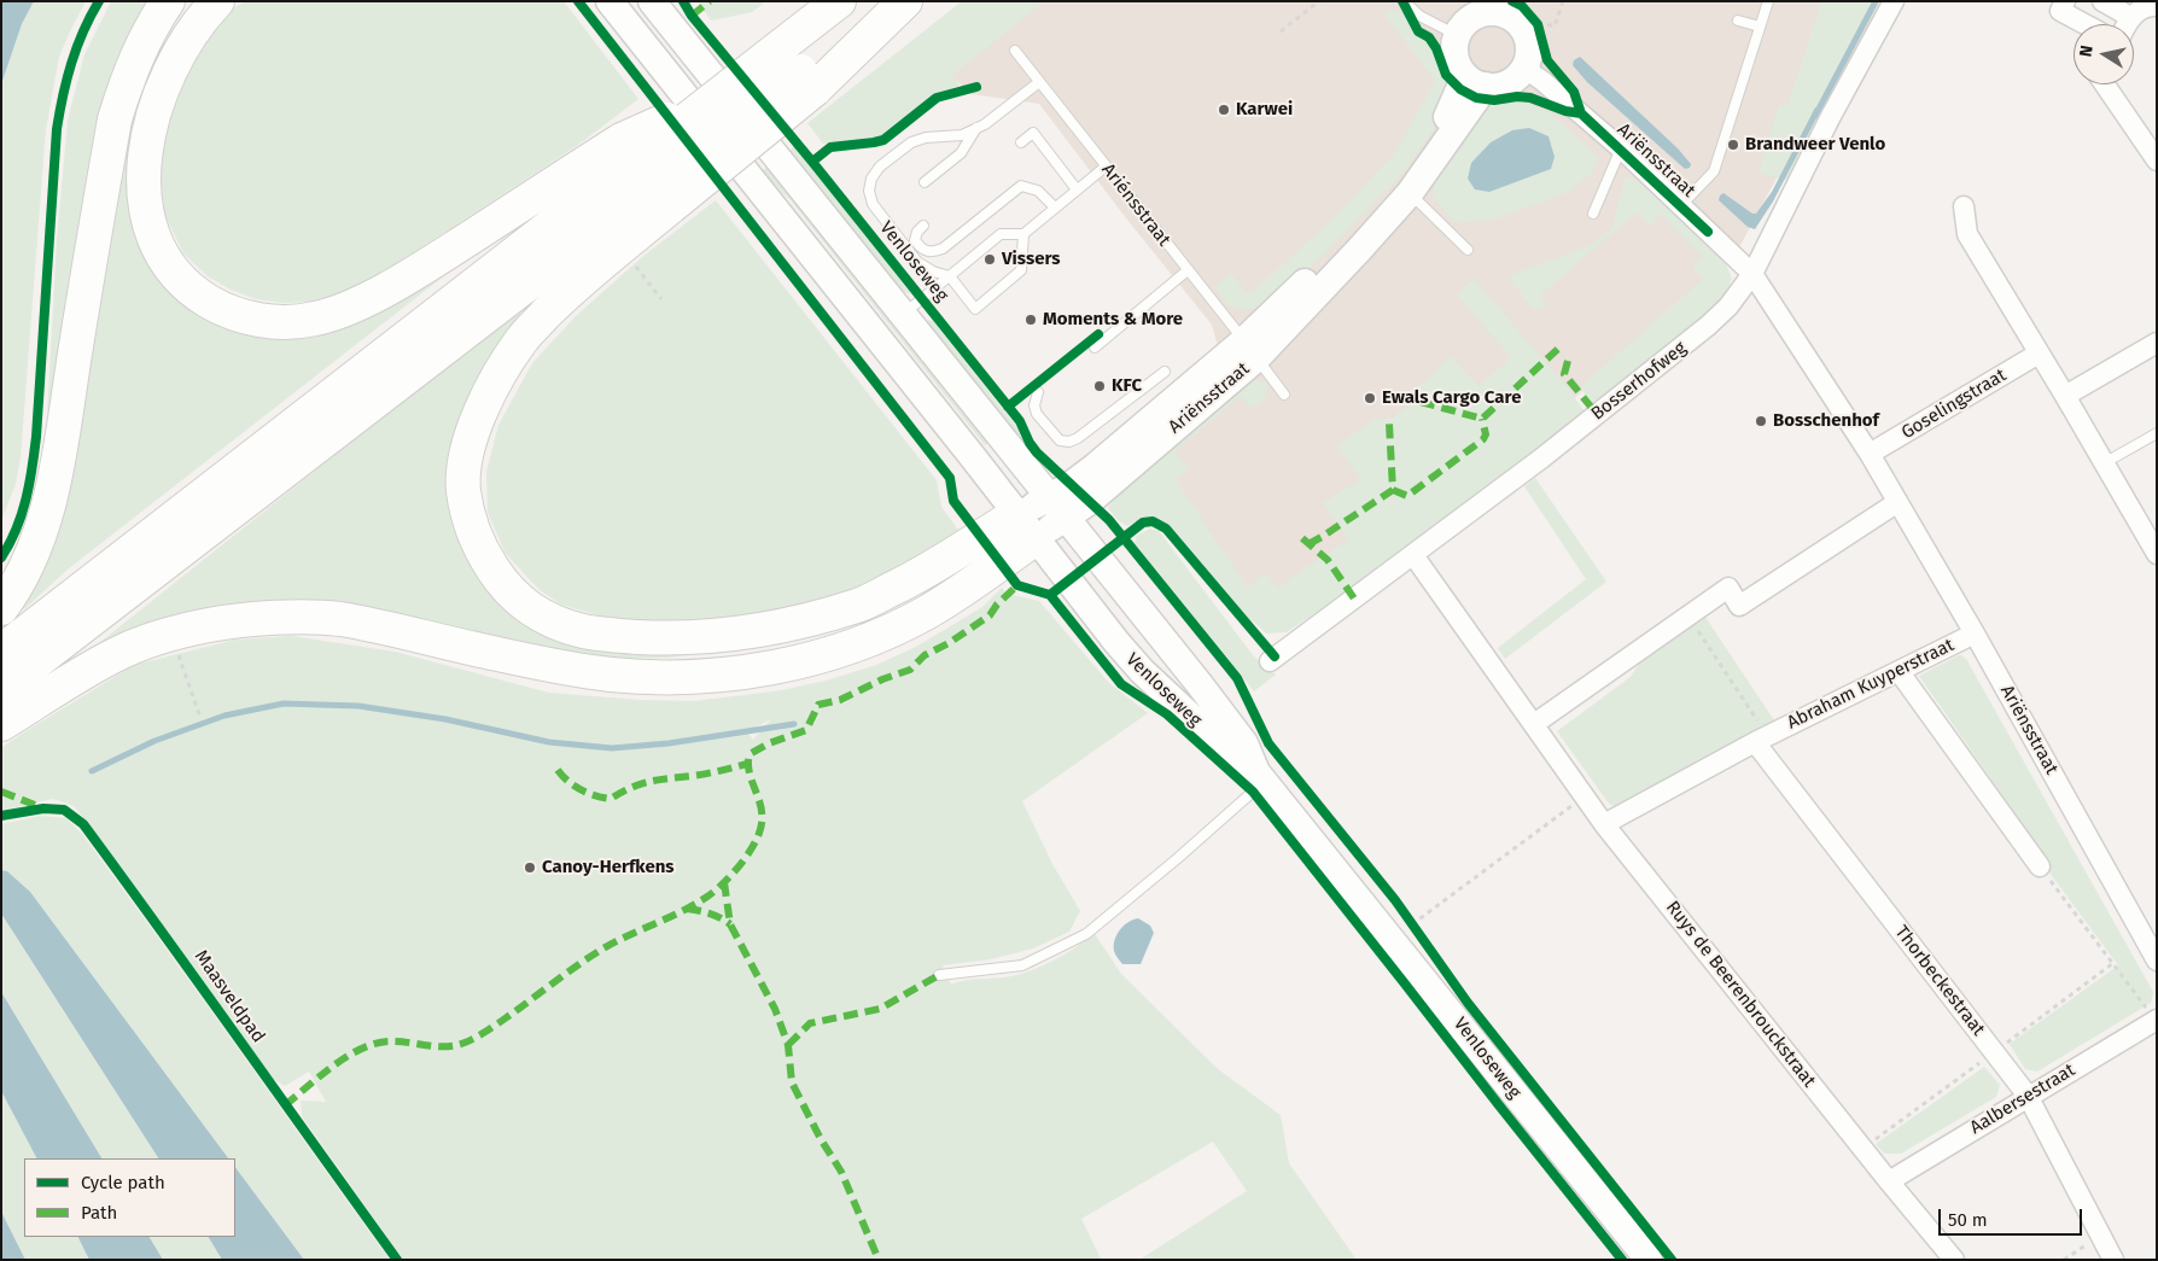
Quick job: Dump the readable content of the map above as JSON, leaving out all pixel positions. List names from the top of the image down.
{
  "streets": {
    "main road": ["Ariënsstraat", "Venloseweg"],
    "street": [
      "Bosserhofweg",
      "Goselingstraat",
      "Abraham Kuyperstraat",
      "Thorbeckestraat",
      "Ruys de Beerenbrouckstraat",
      "Aalbersestraat"
    ],
    "lane": ["Ariénsstraat"],
    "cycle path": ["Maasveldpad"]
  },
  "crossings": [
    ["Ariënsstraat", "Ariénsstraat"],
    ["Ariënsstraat", "Venloseweg"],
    ["Ariënsstraat", "Bosserhofweg"],
    ["Ariënsstraat", "Goselingstraat"],
    ["Ariënsstraat", "Abraham Kuyperstraat"],
    ["Bosserhofweg", "Ruys de Beerenbrouckstraat"],
    ["Abraham Kuyperstraat", "Thorbeckestraat"],
    ["Abraham Kuyperstraat", "Ruys de Beerenbrouckstraat"],
    ["Thorbeckestraat", "Aalbersestraat"],
    ["Ruys de Beerenbrouckstraat", "Aalbersestraat"]
  ],
  "places": [
    "Karwei",
    "Brandweer Venlo",
    "Vissers",
    "Moments & More",
    "KFC",
    "Ewals Cargo Care",
    "Bosschenhof",
    "Canoy-Herfkens"
  ],
  "legend": ["Cycle path", "Path"],
  "scale_bar": "50 m",
  "north": "left"
}
